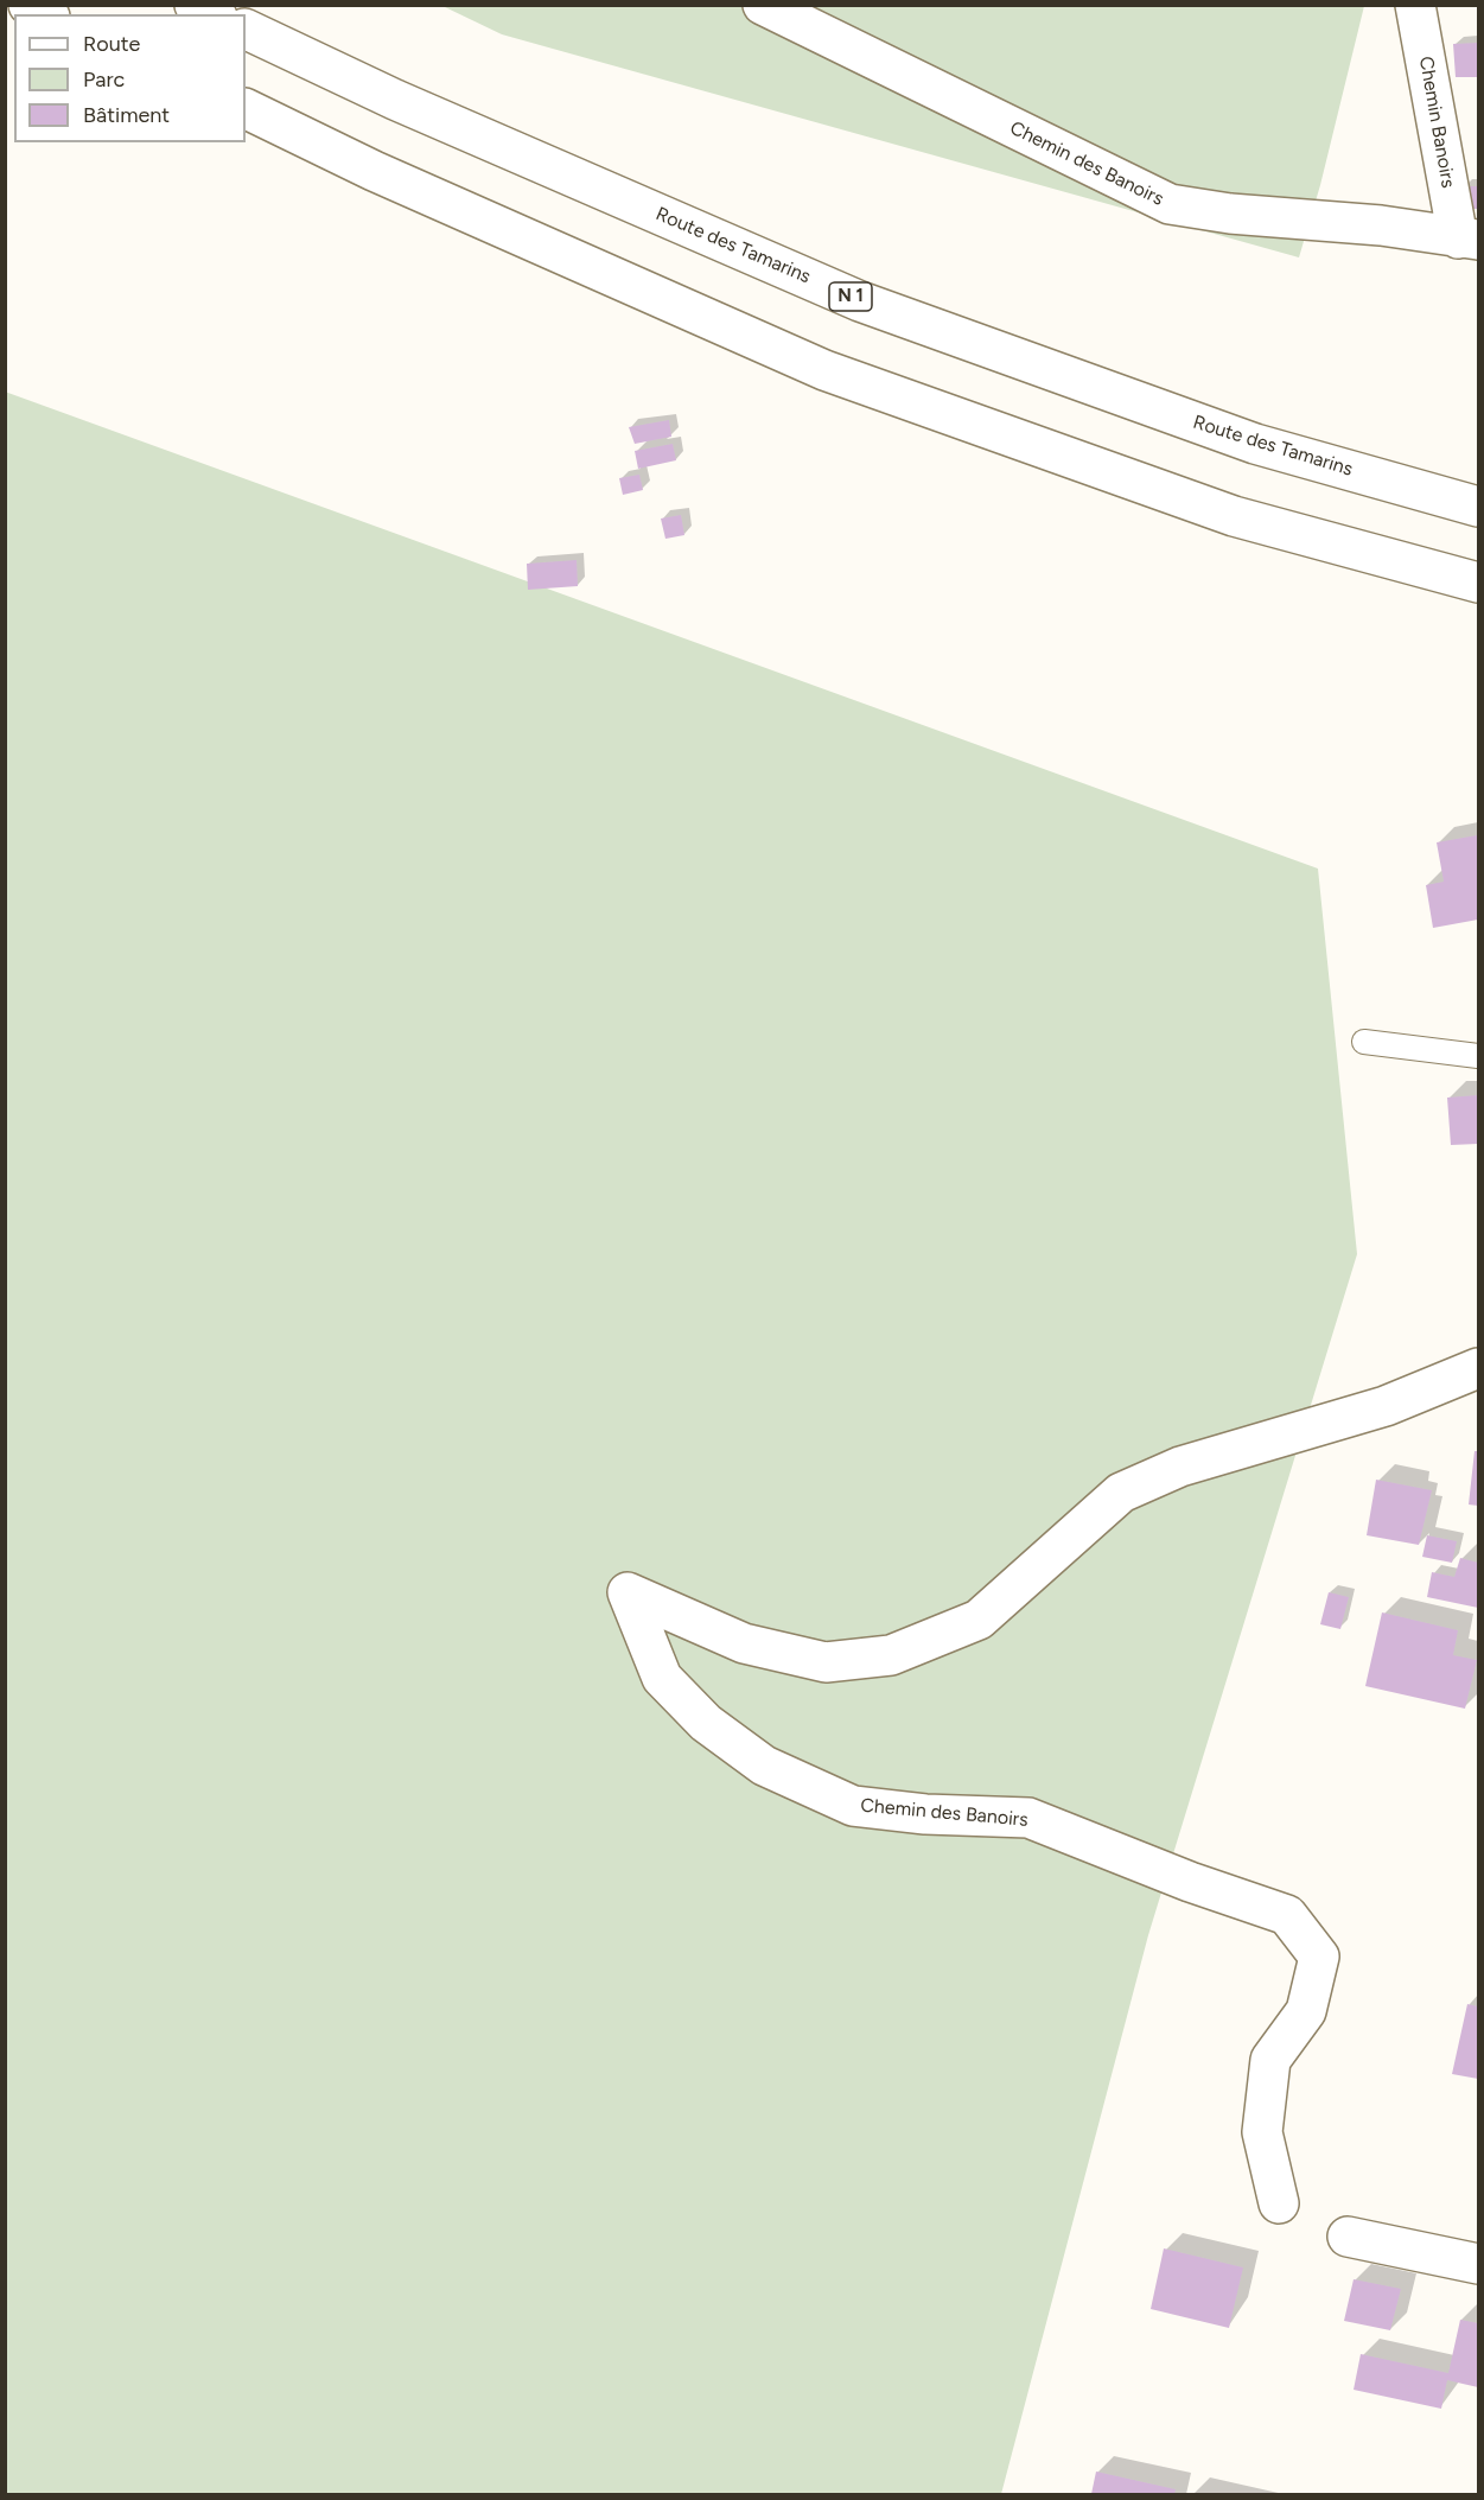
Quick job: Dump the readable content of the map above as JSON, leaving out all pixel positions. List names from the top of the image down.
{
  "streets": {
    "main road": [
      "Chemin Banoirs",
      "Chemin des Banoirs",
      "Route des Tamarins",
      "N 1"
    ]
  },
  "crossings": [
    ["Chemin Banoirs", "Chemin des Banoirs"]
  ],
  "legend": ["Route", "Parc", "Bâtiment"]
}
